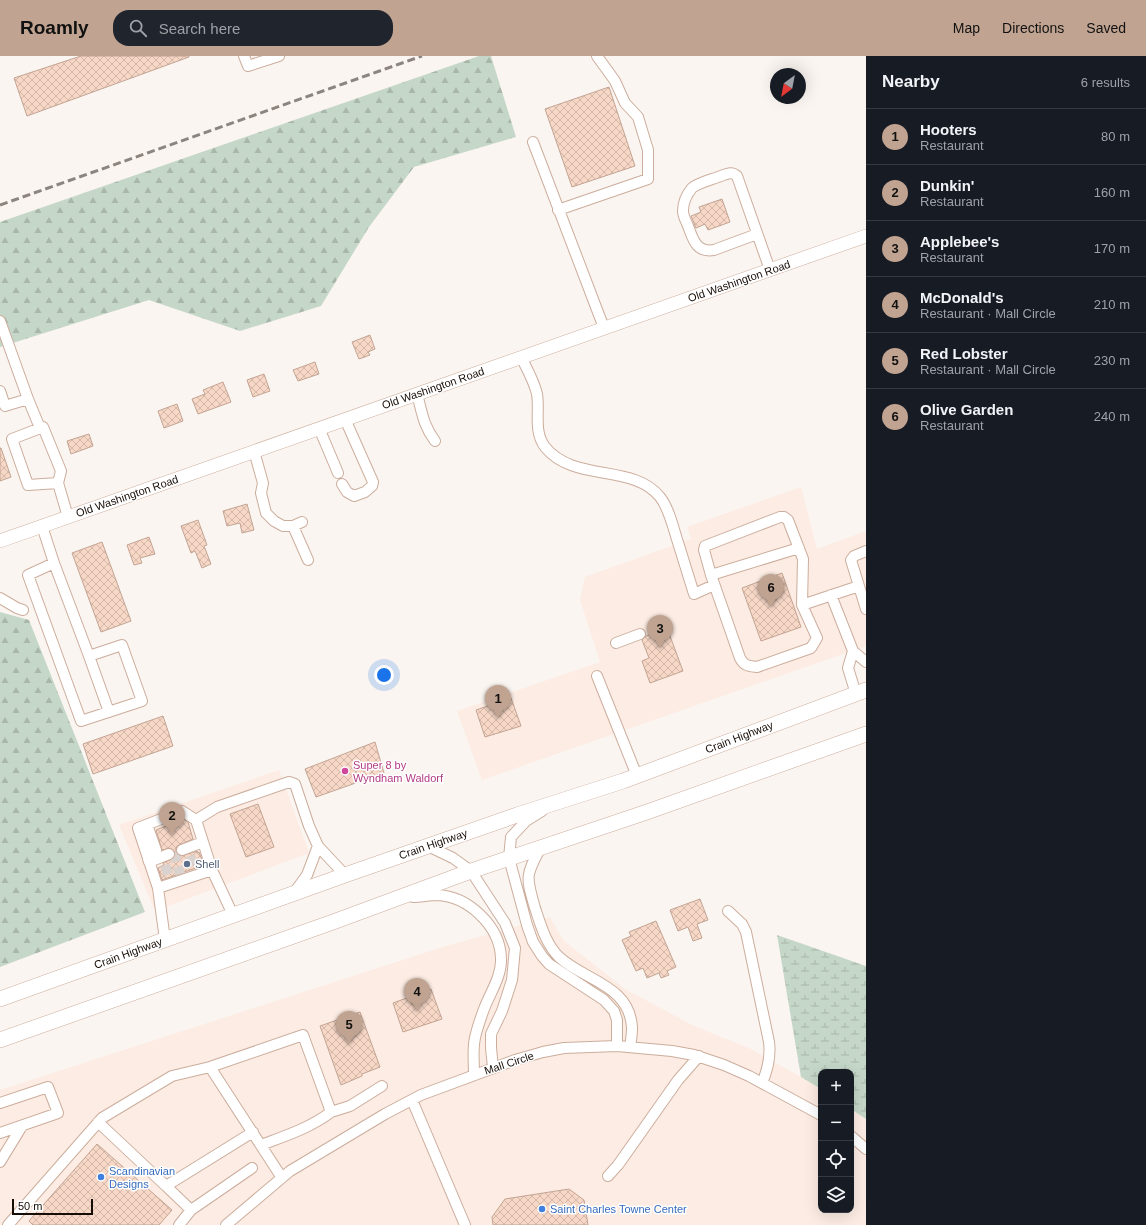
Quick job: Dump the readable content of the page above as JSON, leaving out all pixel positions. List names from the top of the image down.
{
  "streets": {
    "highway": ["Crain Highway"],
    "main road": ["Old Washington Road"],
    "street": ["Mall Circle"]
  },
  "places": [
    "Super 8 by Wyndham Waldorf",
    "Shell",
    "Scandinavian Designs",
    "Saint Charles Towne Center"
  ],
  "scale_bar": "50 m",
  "north": "bottom left",
  "page": {
    "header": "Roamly",
    "search": "Search here",
    "nav": ["Map", "Directions", "Saved"],
    "heading": ["Nearby", "6 results"],
    "list": [
      {
        "mark": "1",
        "name": "Hooters",
        "note": "Restaurant",
        "value": "80 m"
      },
      {
        "mark": "2",
        "name": "Dunkin'",
        "note": "Restaurant",
        "value": "160 m"
      },
      {
        "mark": "3",
        "name": "Applebee's",
        "note": "Restaurant",
        "value": "170 m"
      },
      {
        "mark": "4",
        "name": "McDonald's",
        "note": "Restaurant · Mall Circle",
        "value": "210 m"
      },
      {
        "mark": "5",
        "name": "Red Lobster",
        "note": "Restaurant · Mall Circle",
        "value": "230 m"
      },
      {
        "mark": "6",
        "name": "Olive Garden",
        "note": "Restaurant",
        "value": "240 m"
      }
    ],
    "pins": [
      "6",
      "3",
      "1",
      "2",
      "4",
      "5"
    ],
    "map_buttons": ["+", "−"],
    "scale": "50 m"
  }
}
